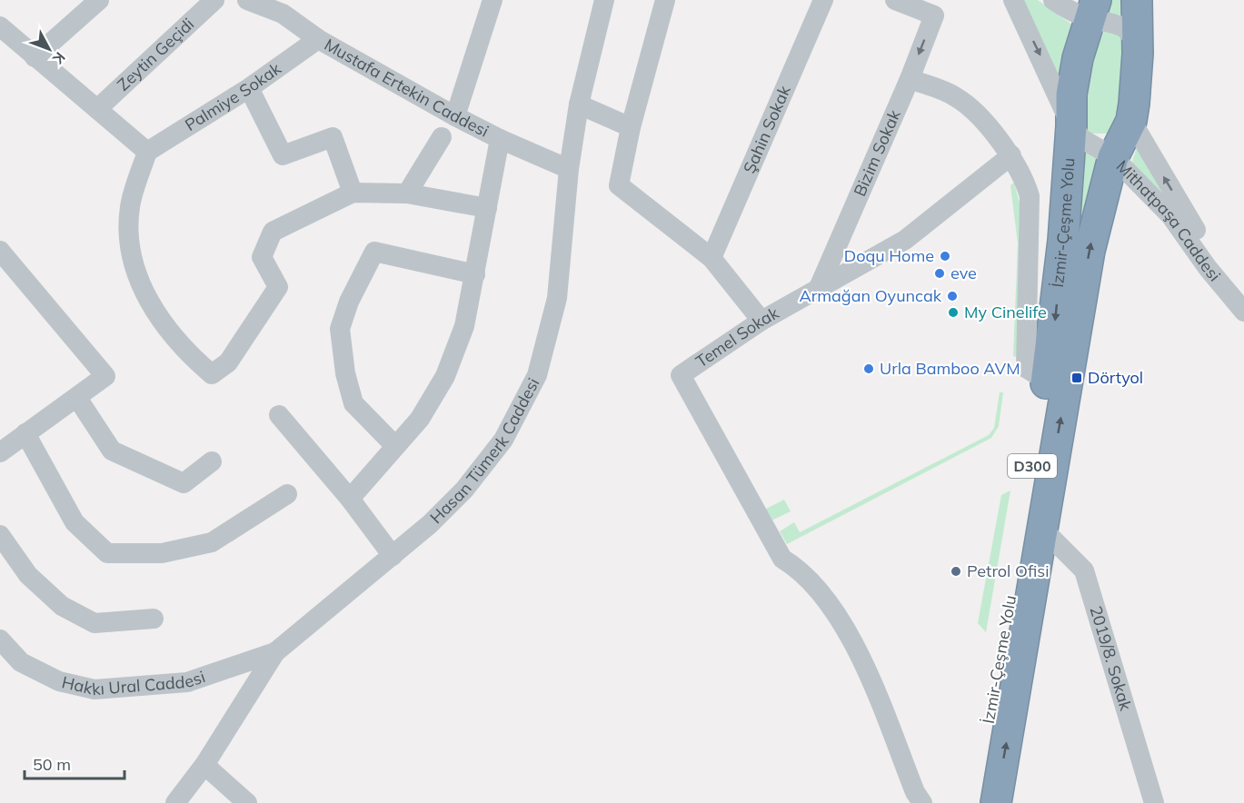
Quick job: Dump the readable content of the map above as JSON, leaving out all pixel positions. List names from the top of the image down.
{
  "streets": {
    "highway": ["İzmir-Çeşme Yolu", "D300"],
    "street": [
      "Zeytin Geçidi",
      "Mustafa Ertekin Caddesi",
      "Palmiye Sokak",
      "Şahin Sokak",
      "Bizim Sokak",
      "Mithatpaşa Caddesi",
      "Temel Sokak",
      "Hasan Tümerk Caddesi",
      "2019/8. Sokak",
      "Hakkı Ural Caddesi"
    ]
  },
  "crossings": [
    ["Mustafa Ertekin Caddesi", "Palmiye Sokak"],
    ["Mustafa Ertekin Caddesi", "Hasan Tümerk Caddesi"],
    ["Bizim Sokak", "Temel Sokak"],
    ["Mithatpaşa Caddesi", "İzmir-Çeşme Yolu"],
    ["Mithatpaşa Caddesi", "D300"],
    ["İzmir-Çeşme Yolu", "D300"],
    ["İzmir-Çeşme Yolu", "2019/8. Sokak"],
    ["Hasan Tümerk Caddesi", "Hakkı Ural Caddesi"]
  ],
  "places": {
    "other": [
      "Doqu Home",
      "eve",
      "Armağan Oyuncak",
      "My Cinelife",
      "Urla Bamboo AVM",
      "Petrol Ofisi"
    ],
    "transit": ["Dörtyol"]
  },
  "scale_bar": "50 m",
  "north": "bottom right"
}
